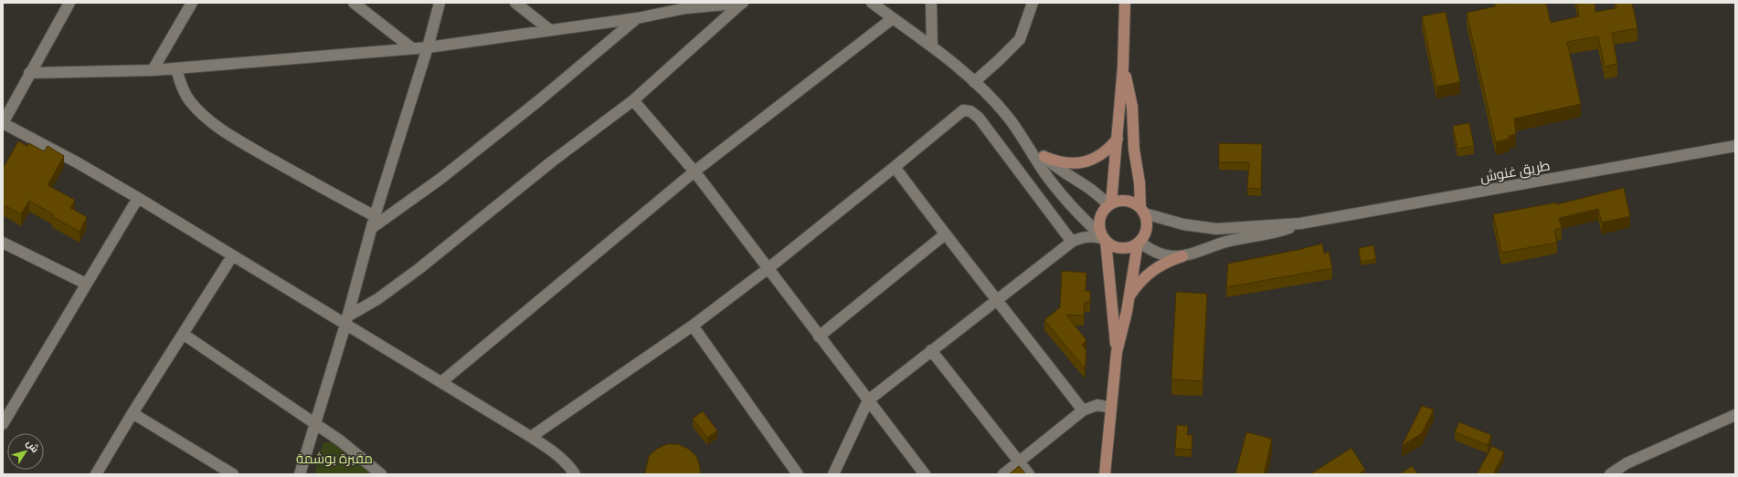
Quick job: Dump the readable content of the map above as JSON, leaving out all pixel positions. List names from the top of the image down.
{
  "streets": {
    "street": ["طريق غنوش"]
  },
  "parks": ["مقبرة بوشمة"],
  "north": "top right"
}
